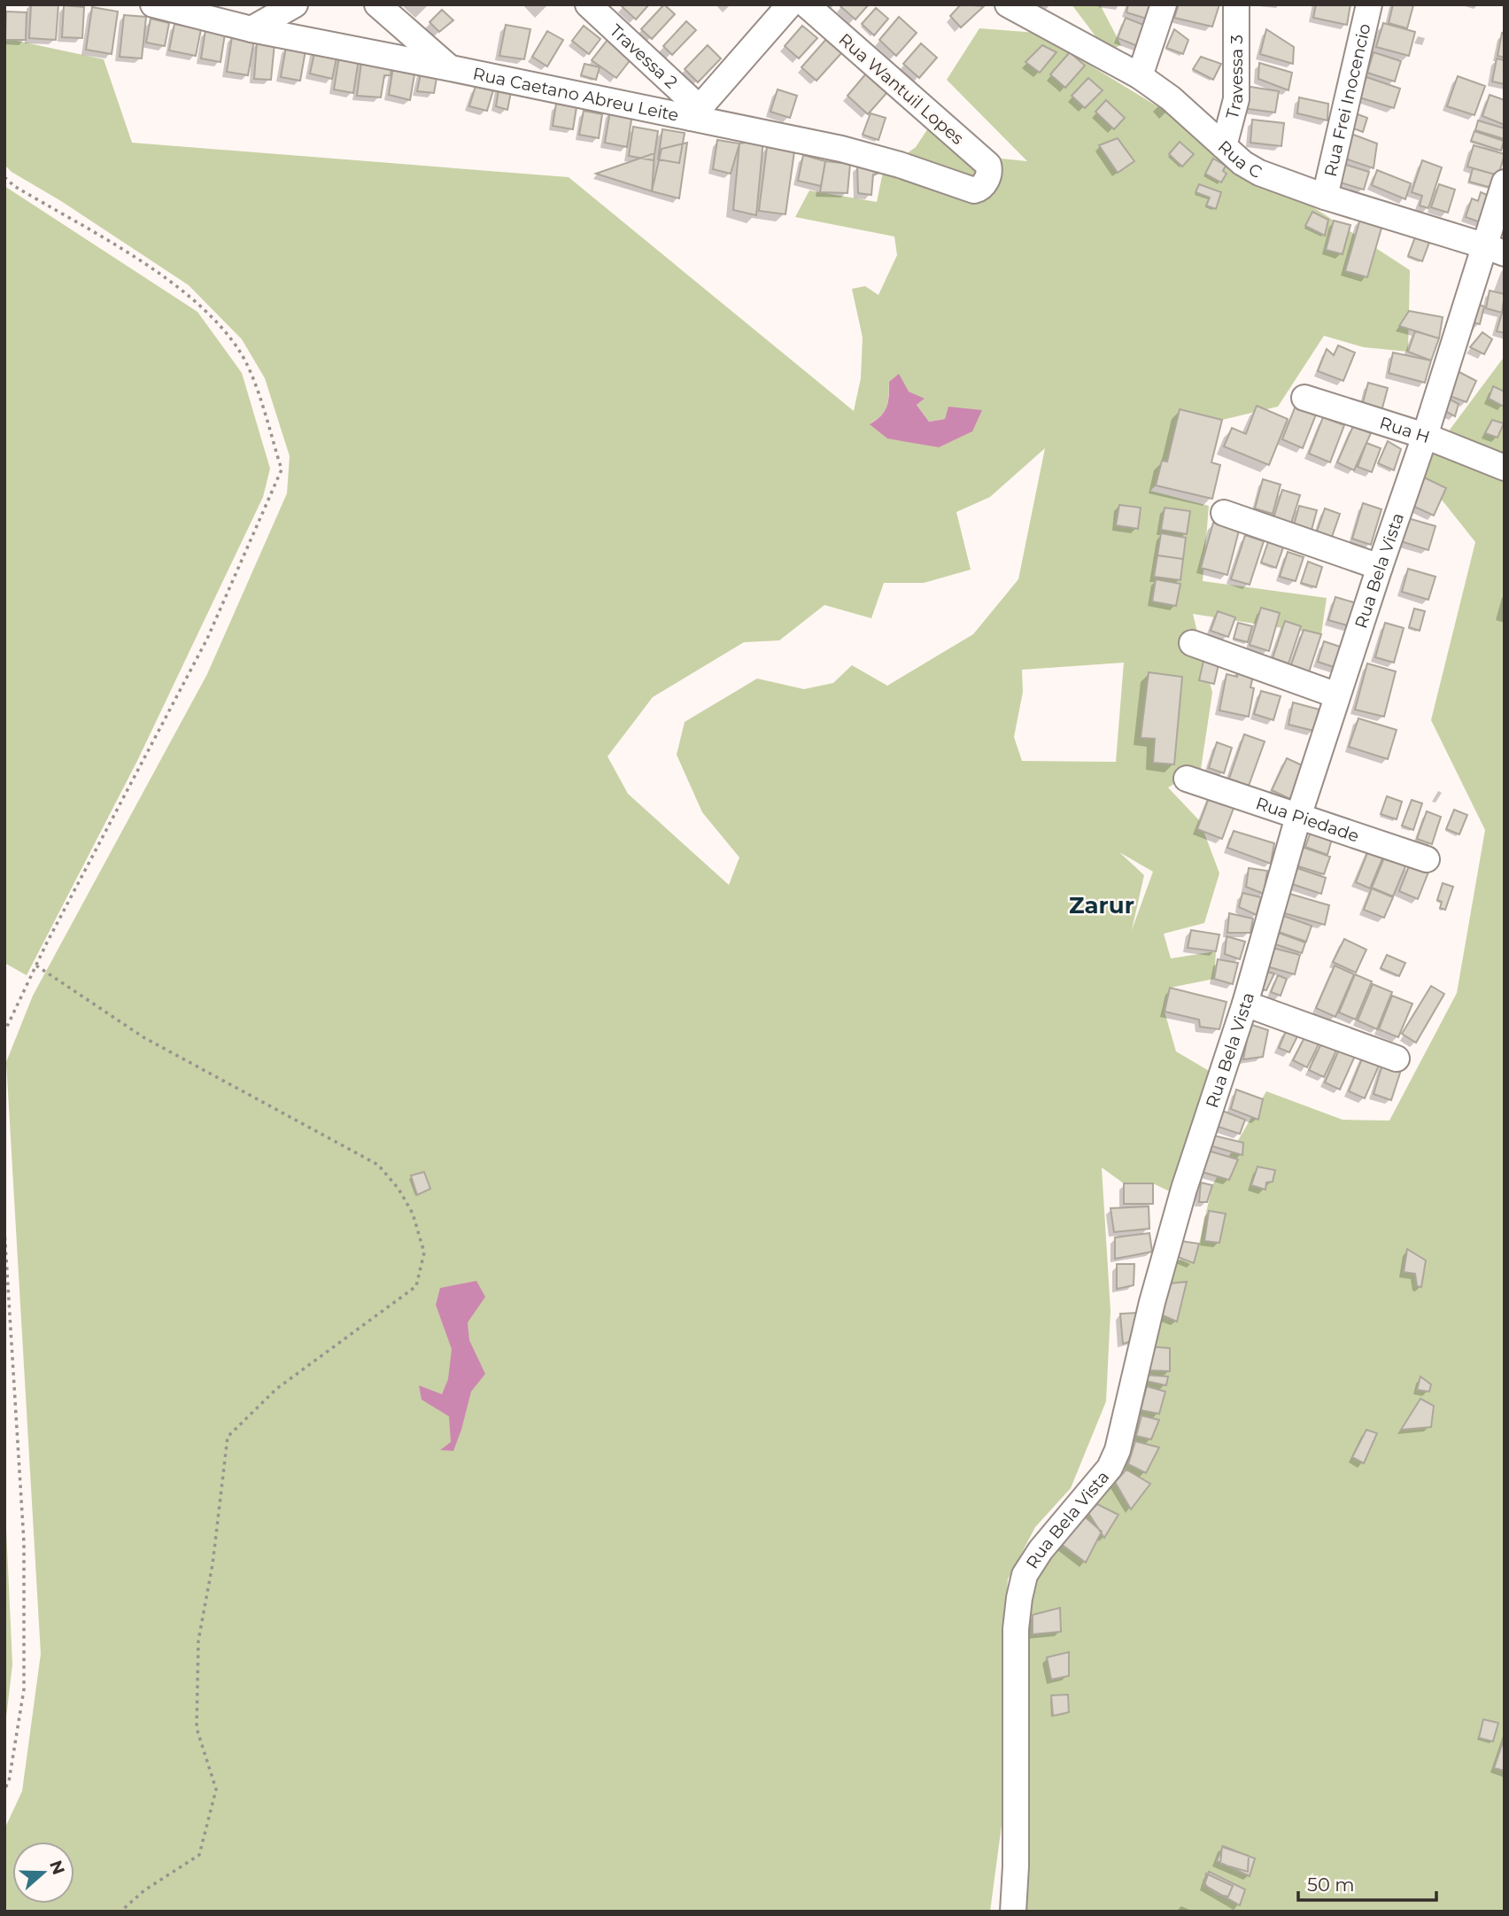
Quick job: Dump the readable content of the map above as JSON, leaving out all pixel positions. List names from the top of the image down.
{
  "streets": {
    "street": [
      "Travessa 2",
      "Travessa 3",
      "Rua Wantuil Lopes",
      "Rua Caetano Abreu Leite",
      "Rua Frei Inocencio",
      "Rua C",
      "Rua H",
      "Rua Bela Vista",
      "Rua Piedade"
    ]
  },
  "crossings": [
    ["Travessa 2", "Rua Caetano Abreu Leite"],
    ["Travessa 3", "Rua C"],
    ["Rua Wantuil Lopes", "Rua Caetano Abreu Leite"],
    ["Rua Frei Inocencio", "Rua C"],
    ["Rua C", "Rua Bela Vista"],
    ["Rua H", "Rua Bela Vista"],
    ["Rua Bela Vista", "Rua Piedade"]
  ],
  "districts": ["Zarur"],
  "scale_bar": "50 m",
  "north": "right"
}
